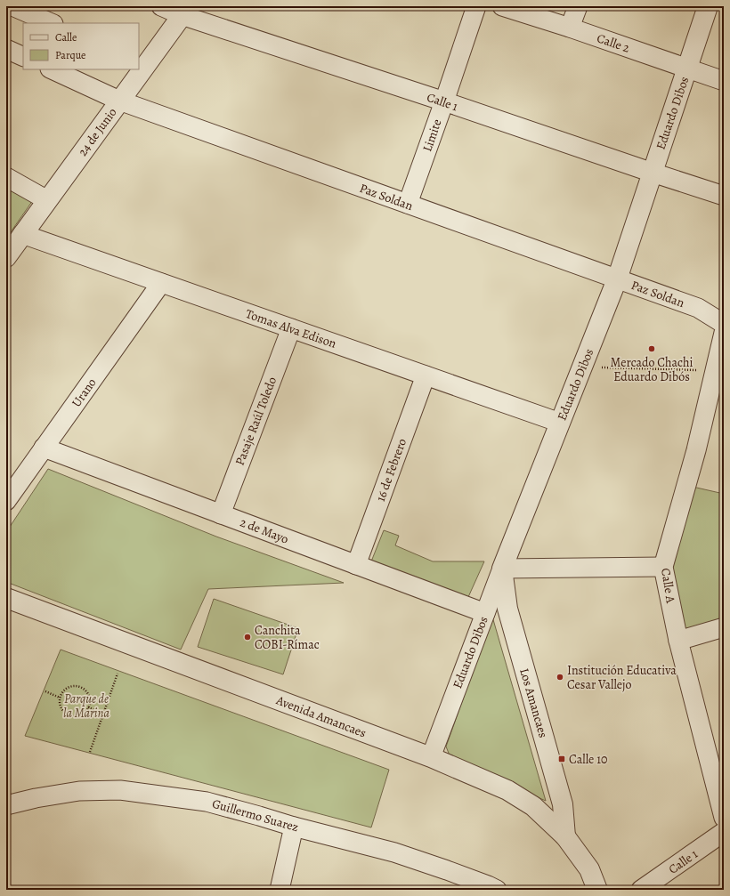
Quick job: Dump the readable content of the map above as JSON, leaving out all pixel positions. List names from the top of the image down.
{
  "streets": {
    "street": [
      "Calle 2",
      "Calle 1",
      "Eduardo Dibos",
      "24 de Junio",
      "Limite",
      "Paz Soldan",
      "Tomas Alva Edison",
      "Urano",
      "Pasaje Raúl Toledo",
      "16 de Febrero",
      "2 de Mayo",
      "Calle A",
      "Los Amancaes",
      "Avenida Amancaes",
      "Guillermo Suarez"
    ]
  },
  "crossings": [
    ["Calle 2", "Eduardo Dibos"],
    ["Calle 1", "Eduardo Dibos"],
    ["Calle 1", "24 de Junio"],
    ["Calle 1", "Limite"],
    ["Eduardo Dibos", "Paz Soldan"],
    ["Eduardo Dibos", "Tomas Alva Edison"],
    ["Eduardo Dibos", "2 de Mayo"],
    ["Eduardo Dibos", "Los Amancaes"],
    ["Eduardo Dibos", "Avenida Amancaes"],
    ["24 de Junio", "Paz Soldan"],
    ["24 de Junio", "Tomas Alva Edison"],
    ["Limite", "Paz Soldan"],
    ["Tomas Alva Edison", "Urano"],
    ["Tomas Alva Edison", "Pasaje Raúl Toledo"],
    ["Tomas Alva Edison", "16 de Febrero"],
    ["Urano", "2 de Mayo"],
    ["Pasaje Raúl Toledo", "2 de Mayo"],
    ["16 de Febrero", "2 de Mayo"],
    ["Los Amancaes", "Avenida Amancaes"]
  ],
  "parks": ["Parque de la Marina"],
  "places": {
    "other": ["Mercado Chachi Eduardo Dibós", "Canchita COBI-Rímac", "Institución Educativa Cesar Vallejo"],
    "transit": ["Calle 10"]
  },
  "legend": ["Calle", "Parque"]
}
